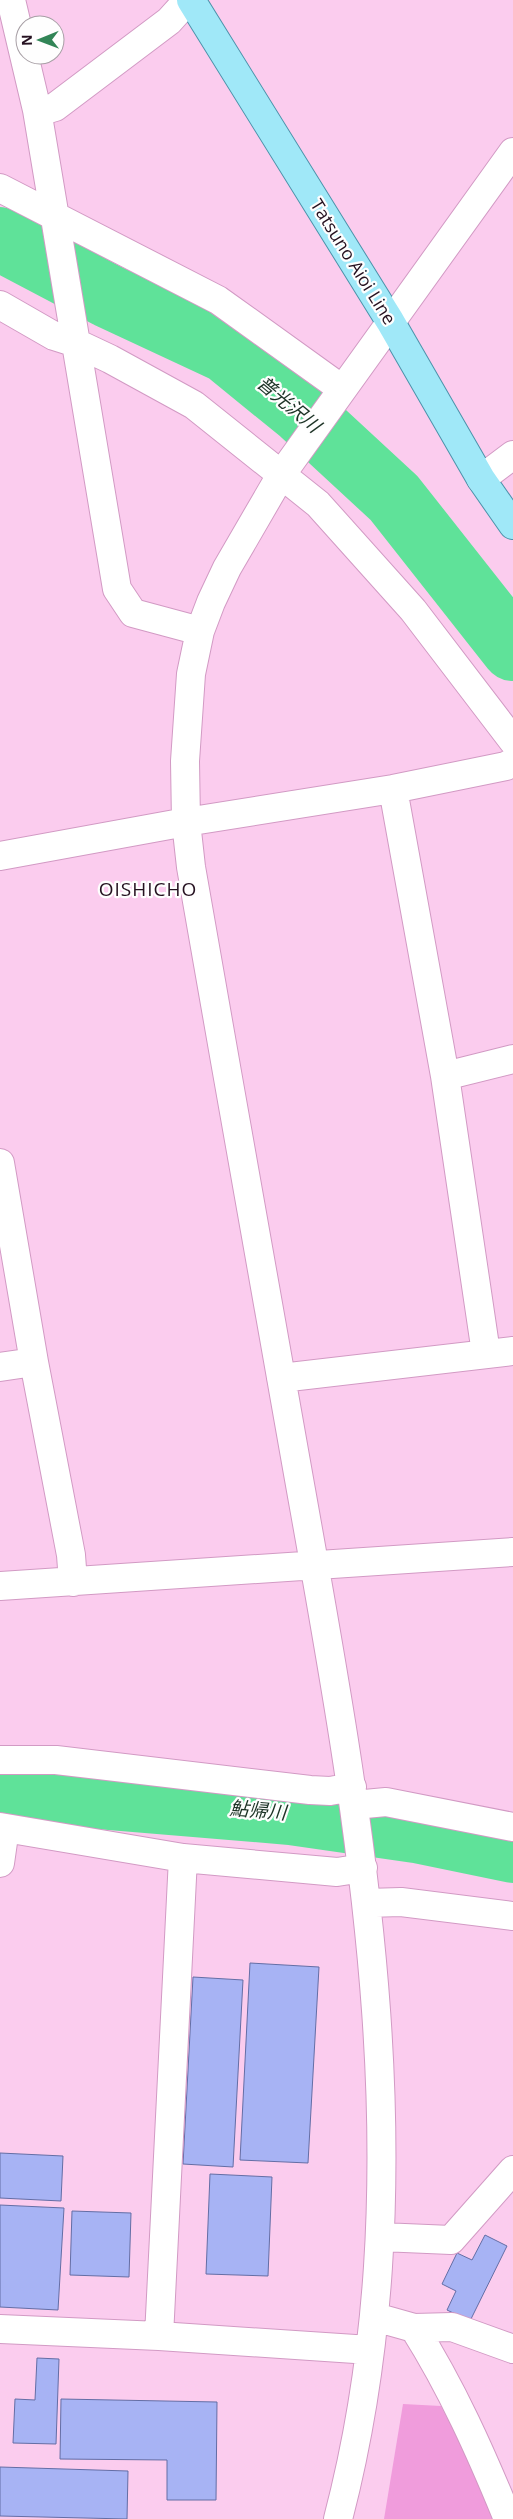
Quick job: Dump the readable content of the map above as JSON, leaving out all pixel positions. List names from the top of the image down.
{
  "streets": {
    "main road": ["Tatsuno Aioi Line"]
  },
  "districts": ["OISHICHO"],
  "water": ["普光沢川", "鮎帰川"],
  "north": "left"
}
